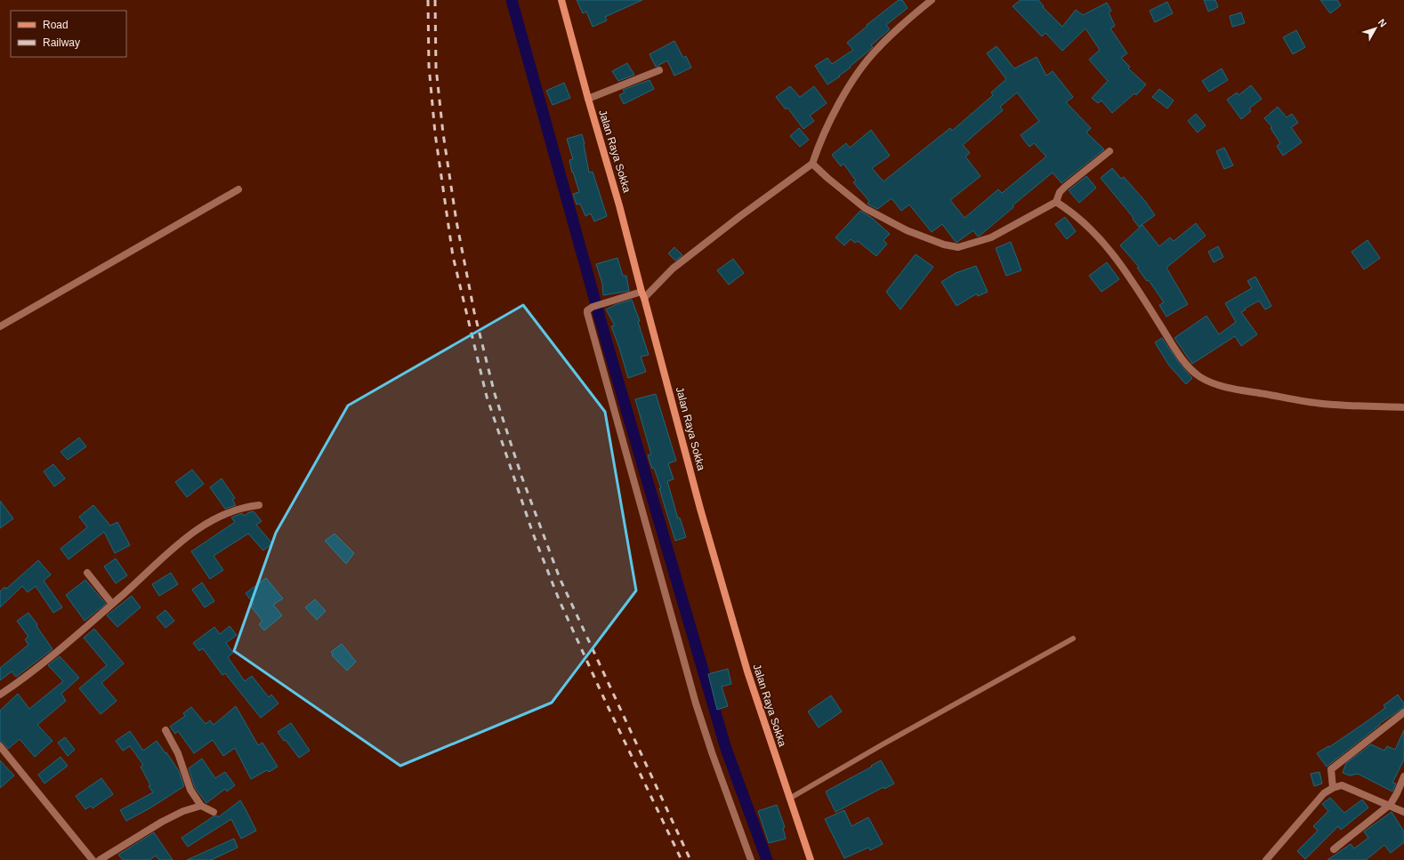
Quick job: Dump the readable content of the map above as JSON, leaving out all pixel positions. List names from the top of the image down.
{
  "streets": {
    "main road": ["Jalan Raya Sokka"]
  },
  "legend": ["Road", "Railway"],
  "north": "top right"
}
